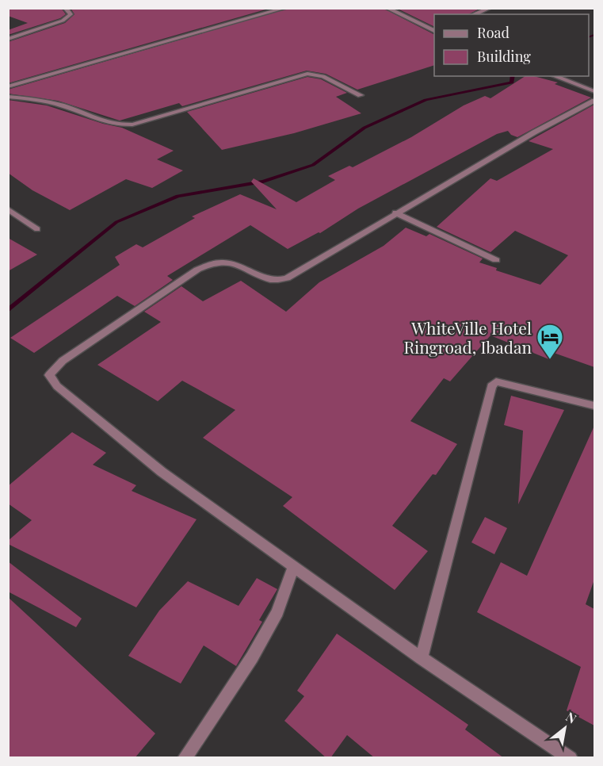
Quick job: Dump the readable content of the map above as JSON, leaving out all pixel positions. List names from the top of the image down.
{
  "places": {
    "hotel": ["WhiteVille Hotel Ringroad, Ibadan"]
  },
  "legend": ["Road", "Building"],
  "north": "top right"
}
